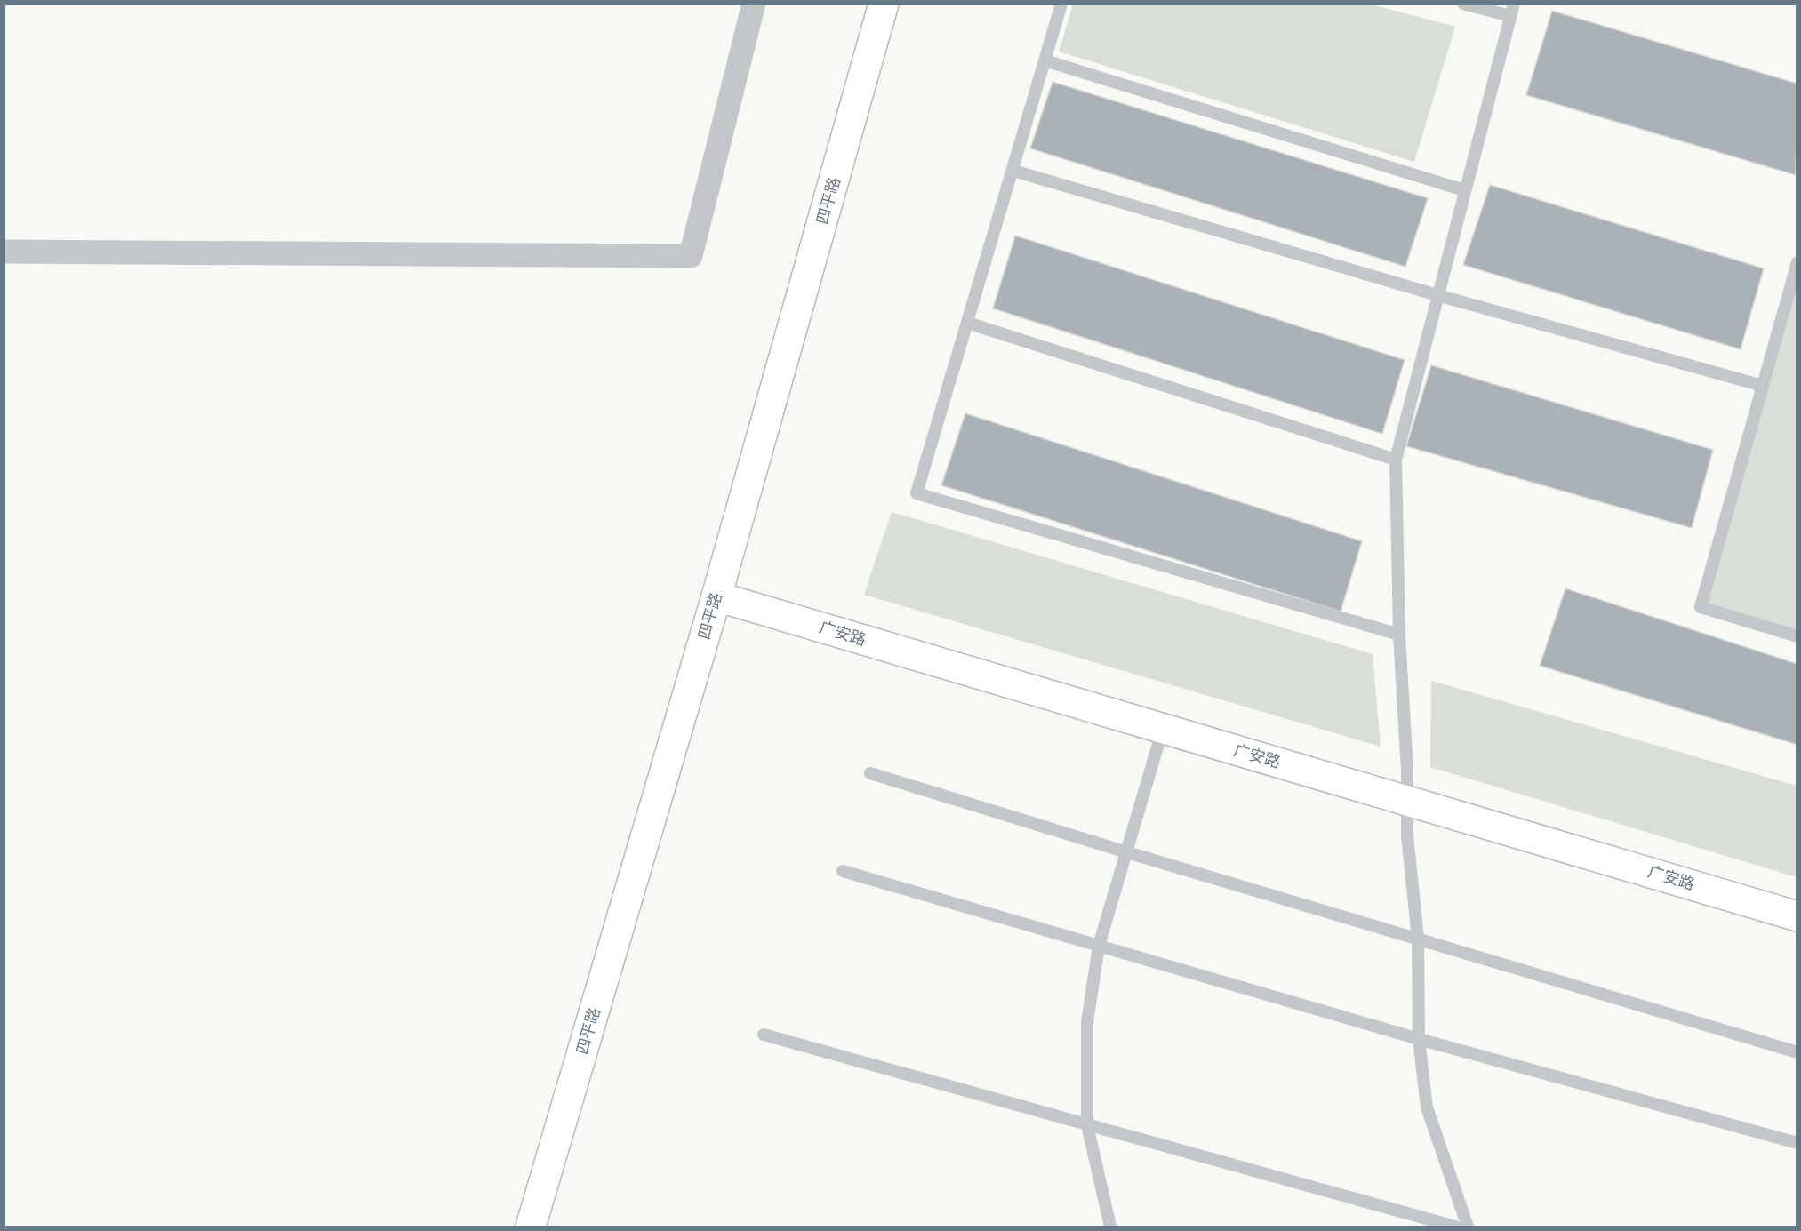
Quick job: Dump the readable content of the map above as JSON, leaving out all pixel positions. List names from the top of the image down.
{
  "streets": {
    "street": ["四平路", "广安路"]
  },
  "crossings": [
    ["四平路", "广安路"]
  ]
}
